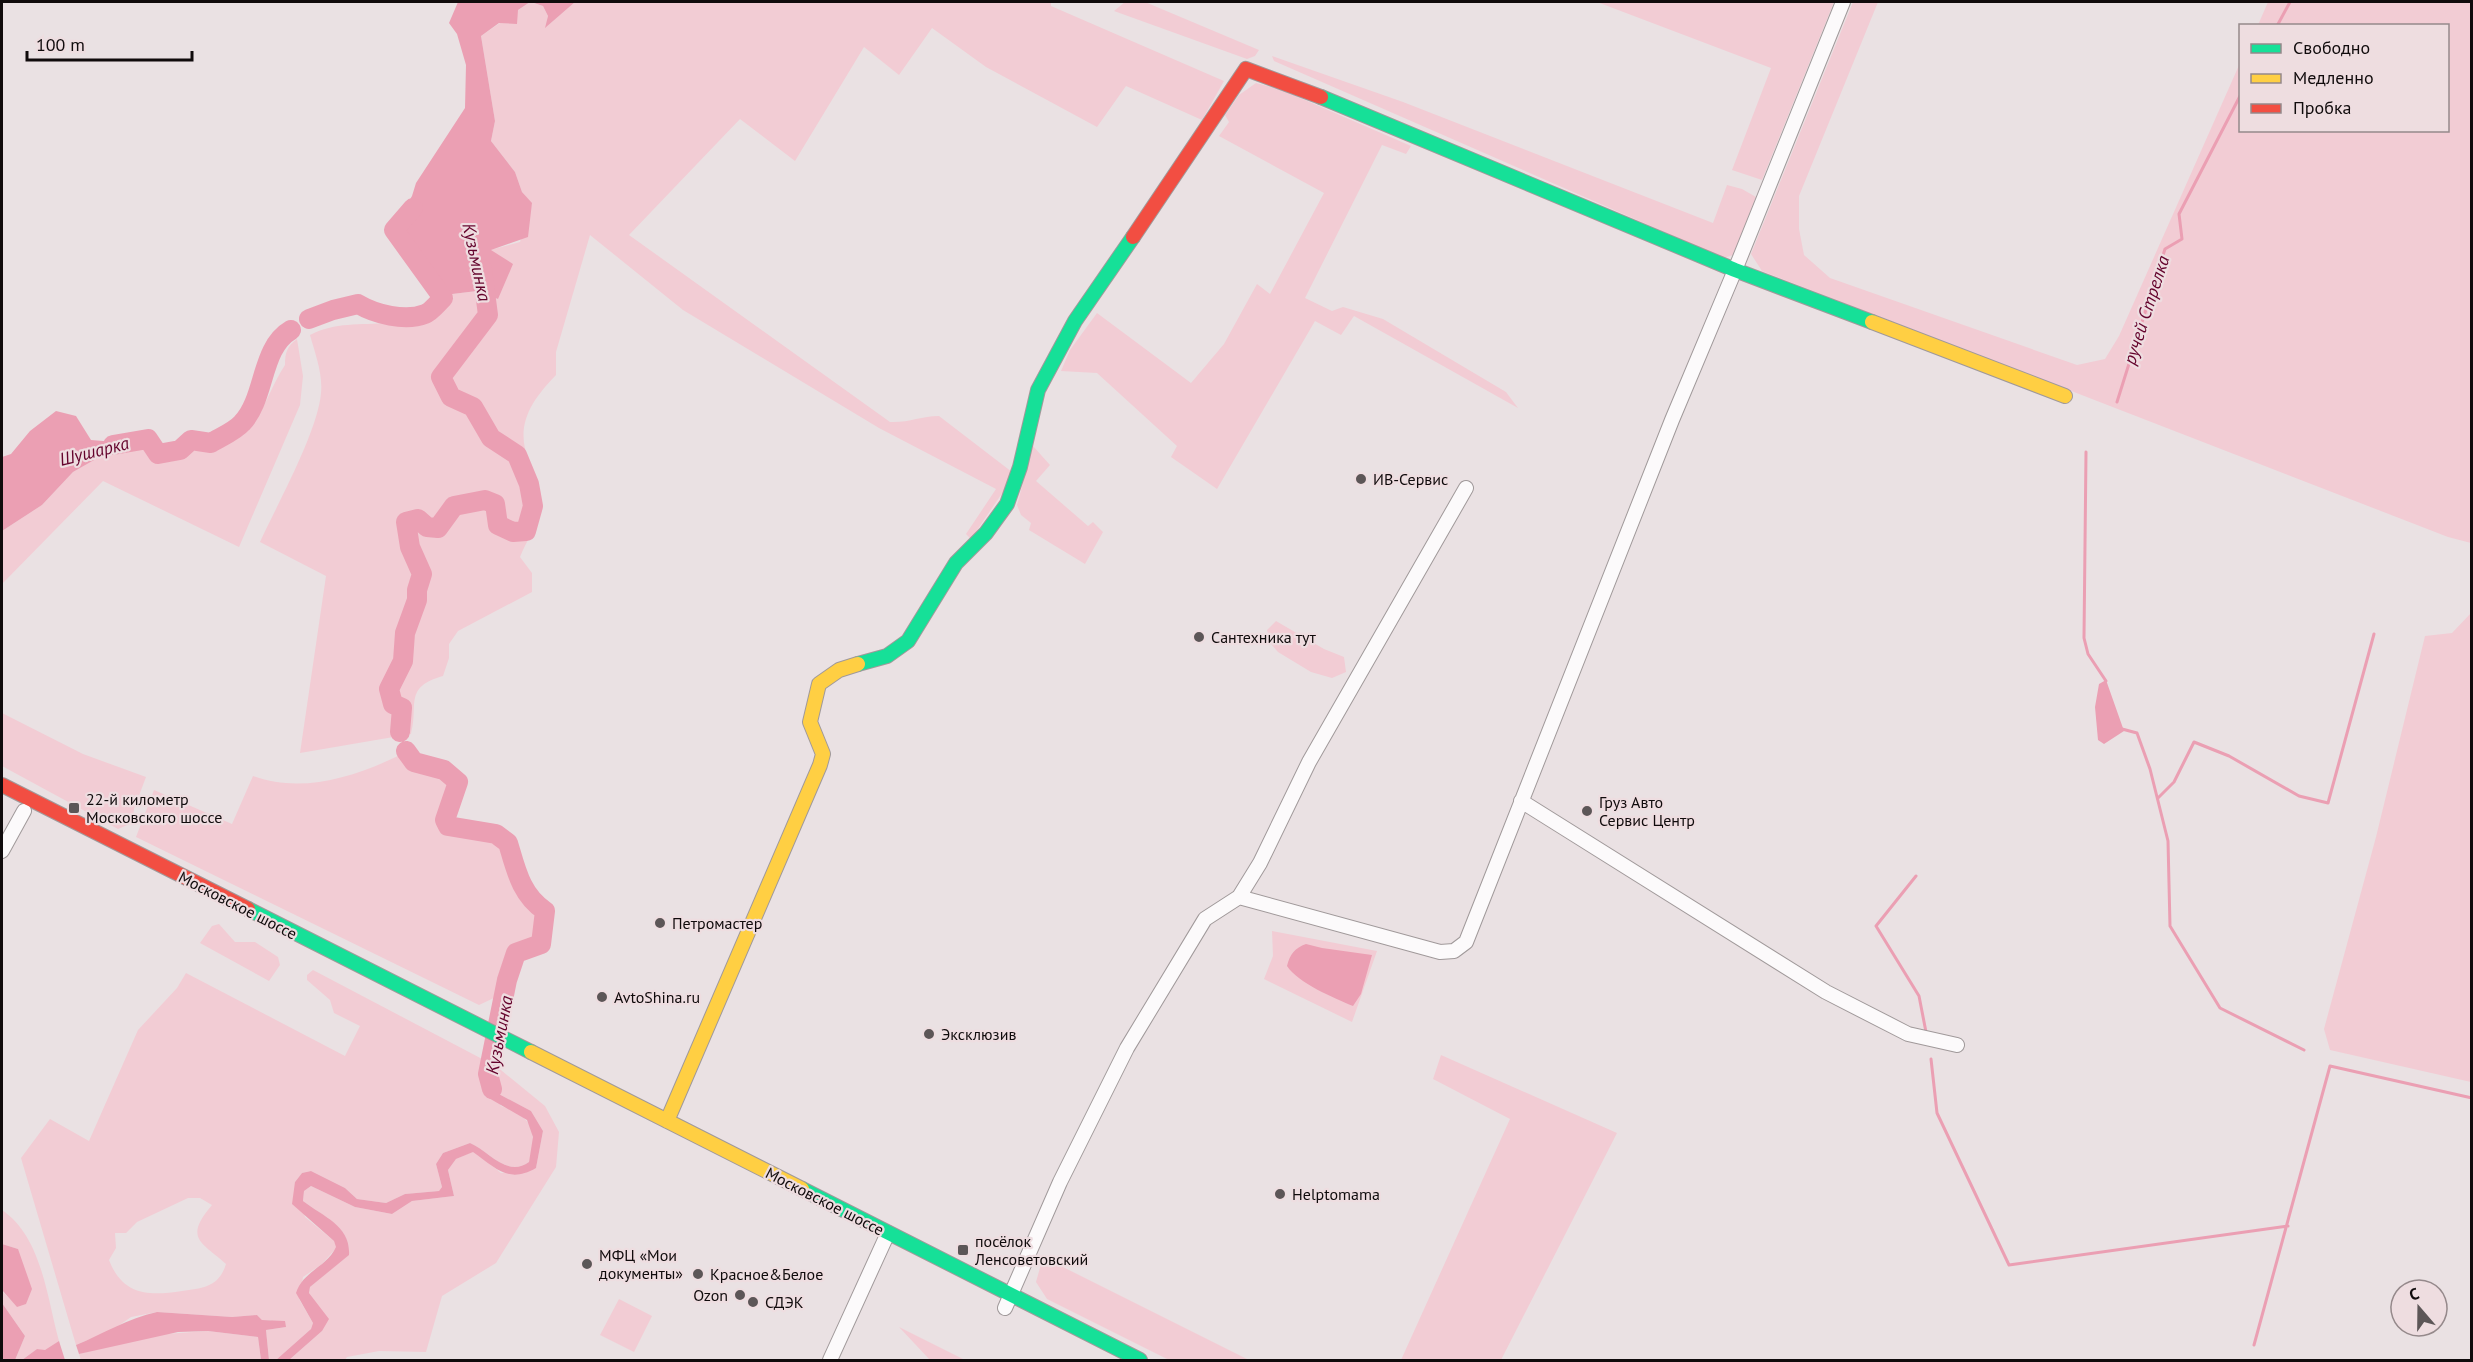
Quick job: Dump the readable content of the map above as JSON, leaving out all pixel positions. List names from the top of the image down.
{
  "streets": {
    "main road": ["Московское шоссе"]
  },
  "water": ["Кузьминка", "ручей Стрелка", "Шушарка"],
  "places": {
    "other": [
      "ИВ-Сервис",
      "Сантехника тут",
      "Груз Авто Сервис Центр",
      "Петромастер",
      "AvtoShina.ru",
      "Эксклюзив",
      "Helptomama",
      "МФЦ «Мои документы»",
      "Красное&Белое",
      "Ozon",
      "СДЭК"
    ],
    "transit": ["22-й километр Московского шоссе", "посёлок Ленсоветовский"]
  },
  "legend": ["Свободно", "Медленно", "Пробка"],
  "scale_bar": "100 m",
  "north": "top"
}
